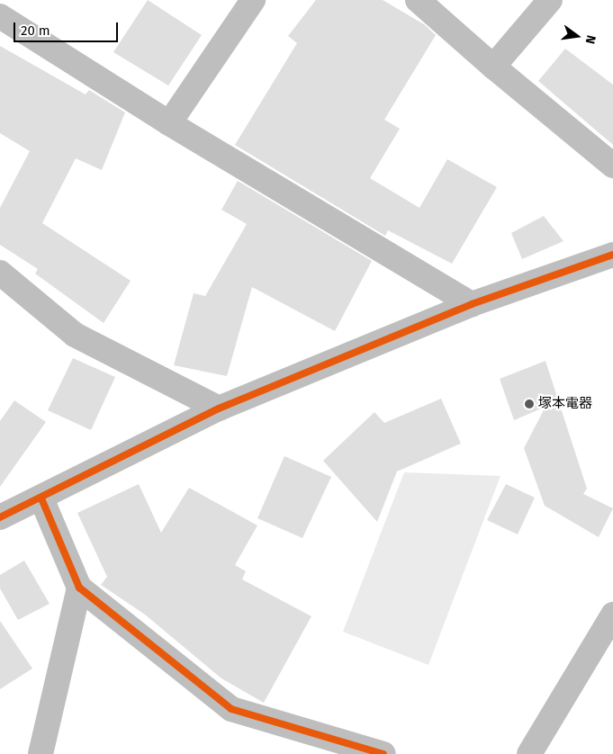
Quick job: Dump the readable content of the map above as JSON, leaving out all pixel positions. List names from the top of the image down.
{
  "places": ["塚本電器"],
  "scale_bar": "20 m",
  "north": "right"
}
